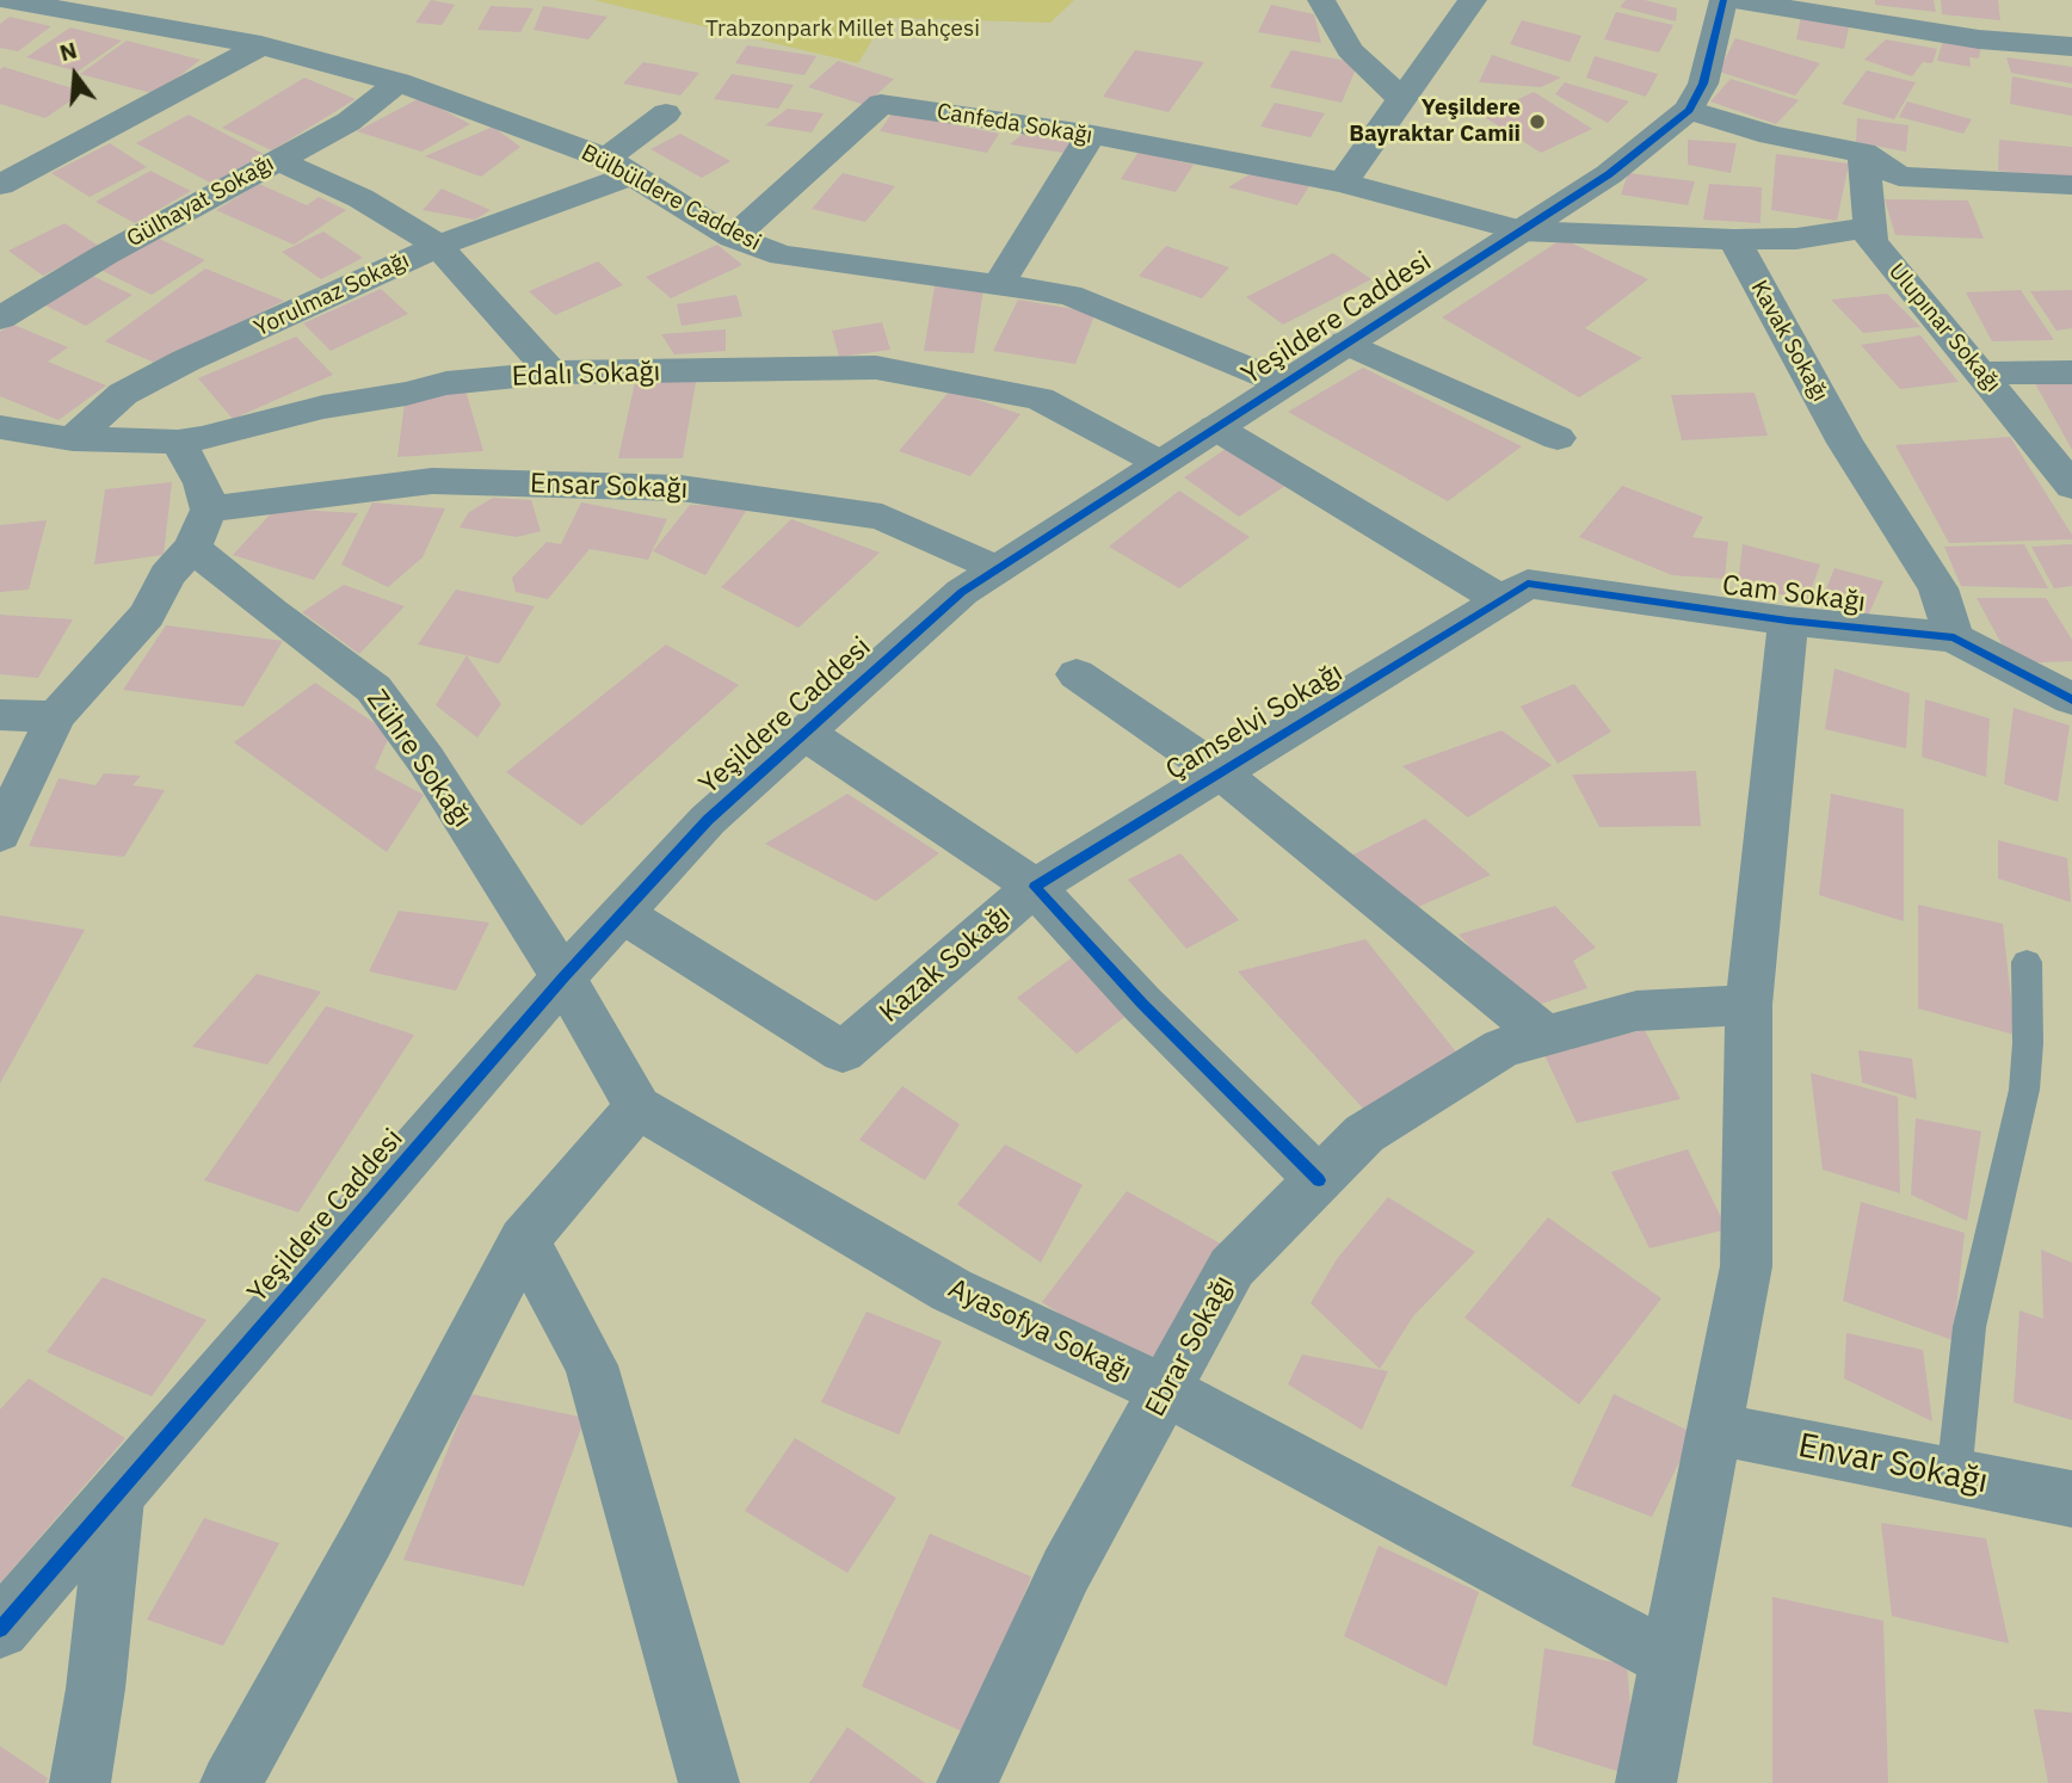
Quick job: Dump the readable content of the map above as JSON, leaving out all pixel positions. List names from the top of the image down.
{
  "streets": {
    "street": [
      "Canfeda Sokağı",
      "Bülbüldere Caddesi",
      "Gülhayat Sokağı",
      "Yorulmaz Sokağı",
      "Yeşildere Caddesi",
      "Ulupınar Sokağı",
      "Kavak Sokağı",
      "Edalı Sokağı",
      "Ensar Sokağı",
      "Cam Sokağı",
      "Çamselvi Sokağı",
      "Zühre Sokağı",
      "Kazak Sokağı",
      "Ayasofya Sokağı",
      "Ebrar Sokağı",
      "Envar Sokağı"
    ]
  },
  "crossings": [
    ["Canfeda Sokağı", "Bülbüldere Caddesi"],
    ["Canfeda Sokağı", "Yeşildere Caddesi"],
    ["Canfeda Sokağı", "Kavak Sokağı"],
    ["Bülbüldere Caddesi", "Gülhayat Sokağı"],
    ["Bülbüldere Caddesi", "Yeşildere Caddesi"],
    ["Gülhayat Sokağı", "Yorulmaz Sokağı"],
    ["Yorulmaz Sokağı", "Edalı Sokağı"],
    ["Yeşildere Caddesi", "Kavak Sokağı"],
    ["Yeşildere Caddesi", "Edalı Sokağı"],
    ["Yeşildere Caddesi", "Ensar Sokağı"],
    ["Yeşildere Caddesi", "Zühre Sokağı"],
    ["Yeşildere Caddesi", "Kazak Sokağı"],
    ["Ulupınar Sokağı", "Kavak Sokağı"],
    ["Kavak Sokağı", "Cam Sokağı"],
    ["Ensar Sokağı", "Zühre Sokağı"],
    ["Cam Sokağı", "Çamselvi Sokağı"],
    ["Çamselvi Sokağı", "Kazak Sokağı"],
    ["Zühre Sokağı", "Ayasofya Sokağı"],
    ["Ayasofya Sokağı", "Ebrar Sokağı"]
  ],
  "parks": ["Trabzonpark Millet Bahçesi"],
  "places": ["Yeşildere Bayraktar Camii"],
  "north": "top"
}
